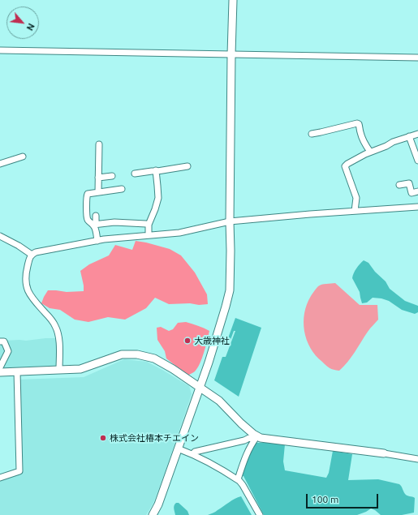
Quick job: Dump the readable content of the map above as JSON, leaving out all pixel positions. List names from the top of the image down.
{
  "places": ["大歳神社", "株式会社椿本チエイン"],
  "scale_bar": "100 m",
  "north": "bottom right"
}
